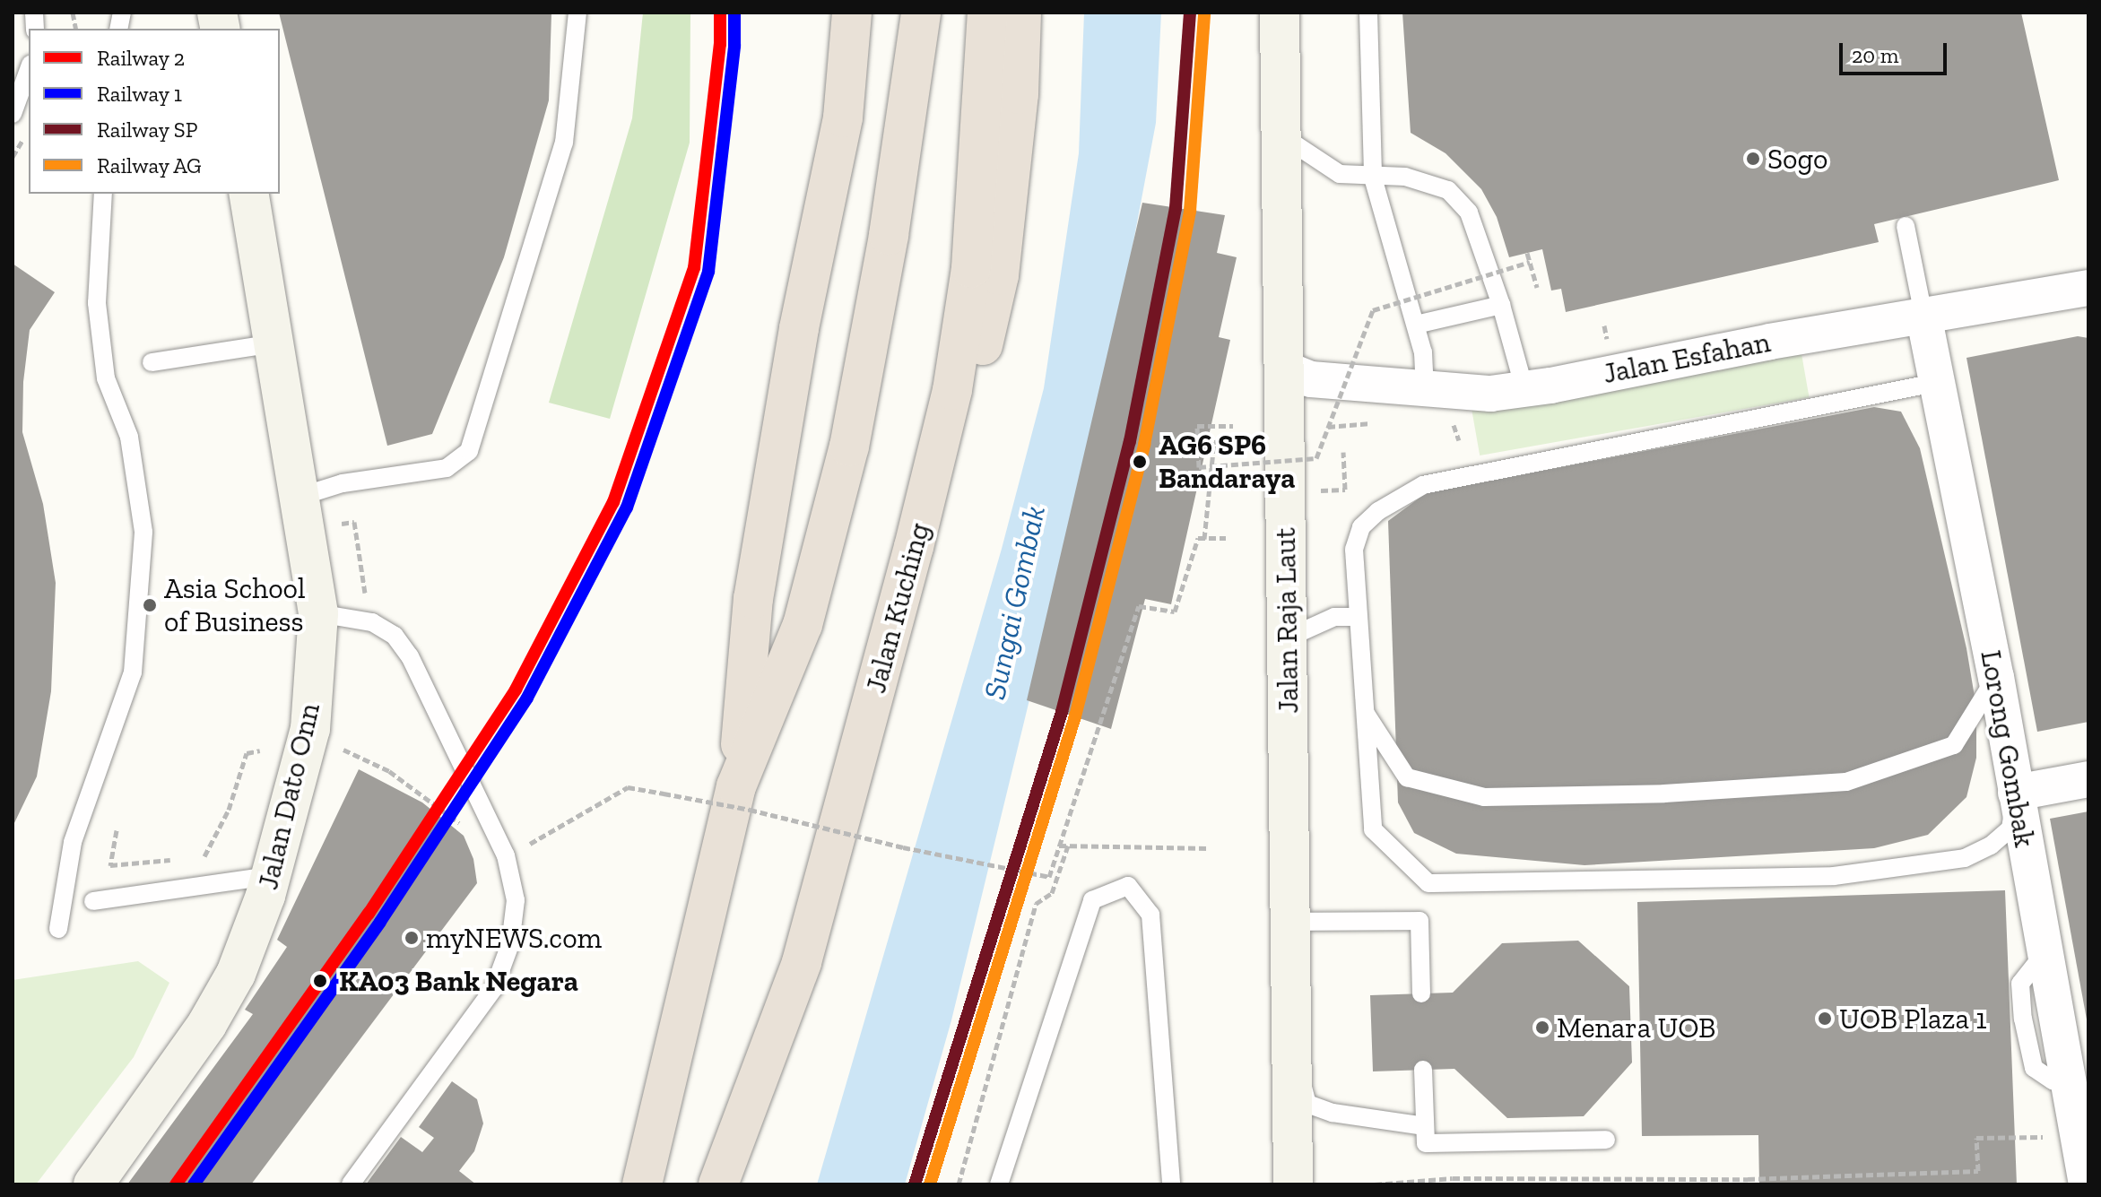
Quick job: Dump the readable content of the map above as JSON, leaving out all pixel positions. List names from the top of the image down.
{
  "streets": {
    "highway": ["Jalan Kuching"],
    "main road": ["Jalan Raja Laut", "Jalan Dato Onn"],
    "street": ["Jalan Esfahan", "Lorong Gombak"]
  },
  "crossings": [
    ["Jalan Esfahan", "Jalan Raja Laut"],
    ["Jalan Esfahan", "Lorong Gombak"]
  ],
  "water": ["Sungai Gombak"],
  "places": [
    "Sogo",
    "AG6 SP6 Bandaraya",
    "Asia School of Business",
    "myNEWS.com",
    "KA03 Bank Negara",
    "UOB Plaza 1",
    "Menara UOB"
  ],
  "lines": [
    "rail line 2",
    "rail line 1",
    "rail line SP",
    "rail line AG"
  ],
  "legend": [
    "Railway 2",
    "Railway 1",
    "Railway SP",
    "Railway AG"
  ],
  "scale_bar": "20 m"
}
